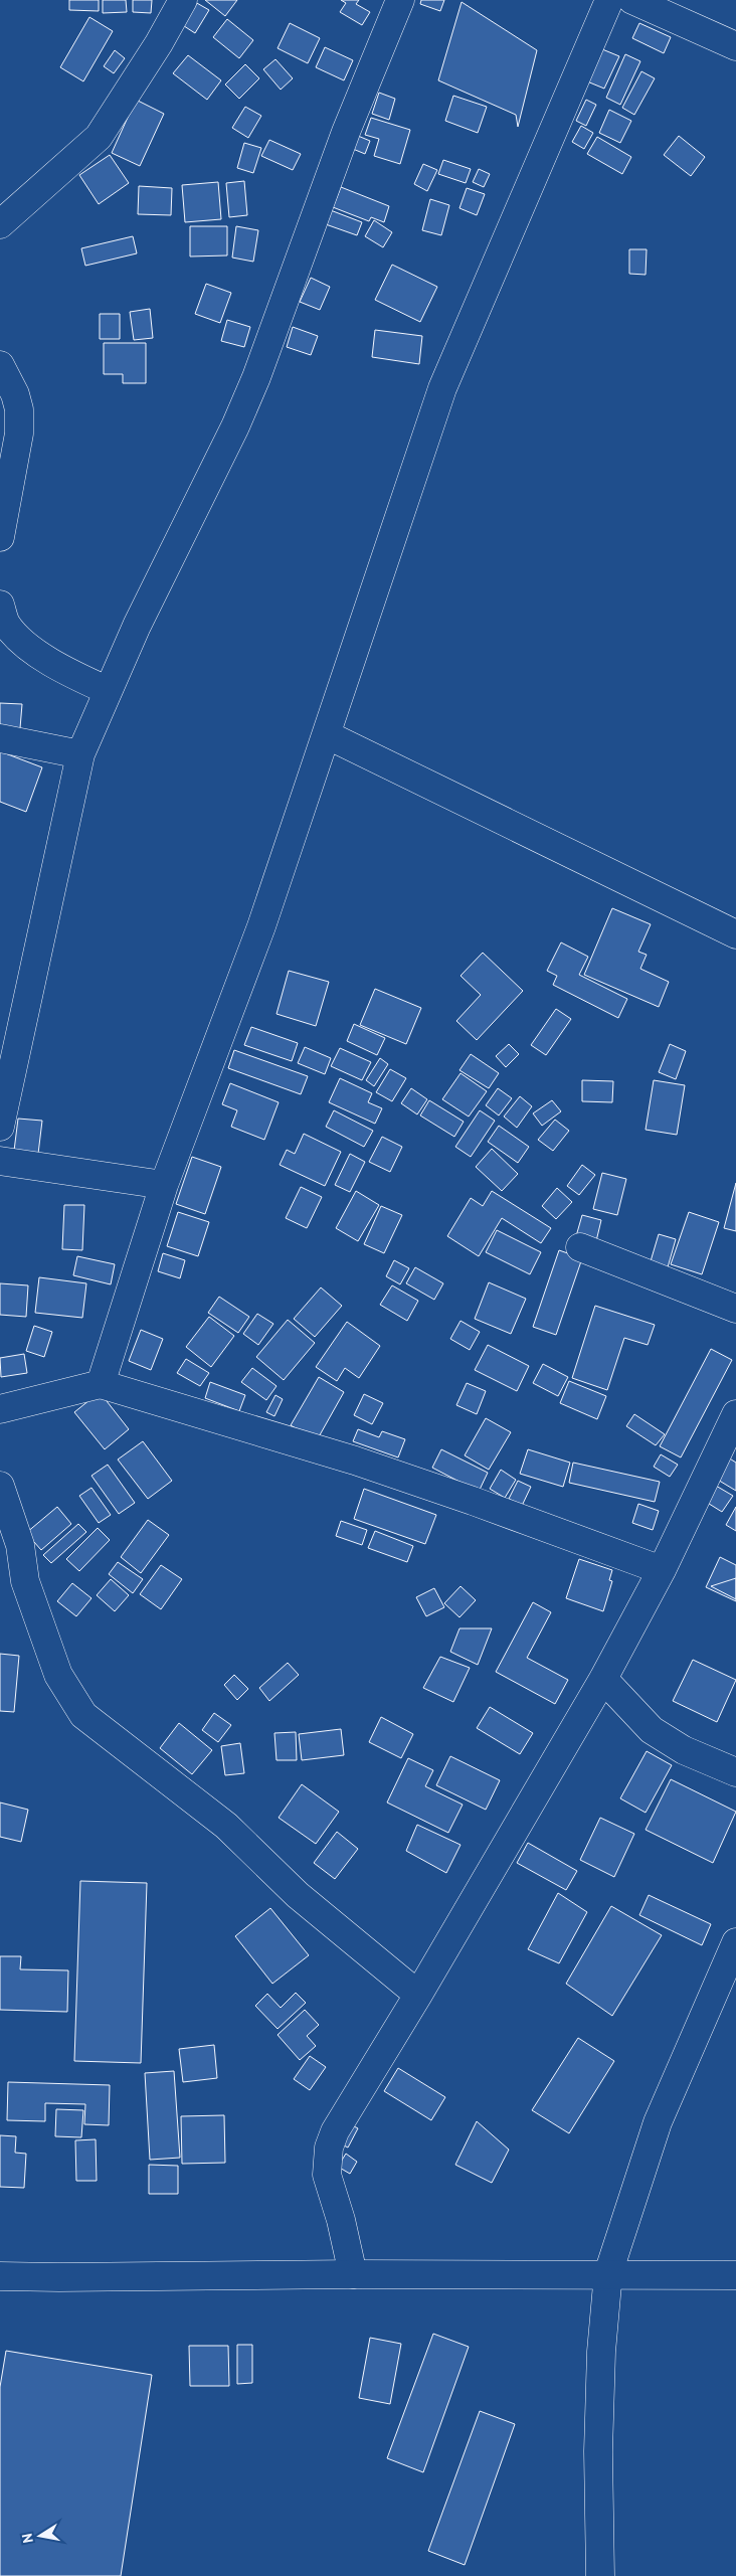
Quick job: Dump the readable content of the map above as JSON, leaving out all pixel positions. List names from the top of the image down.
{
  "north": "left"
}
